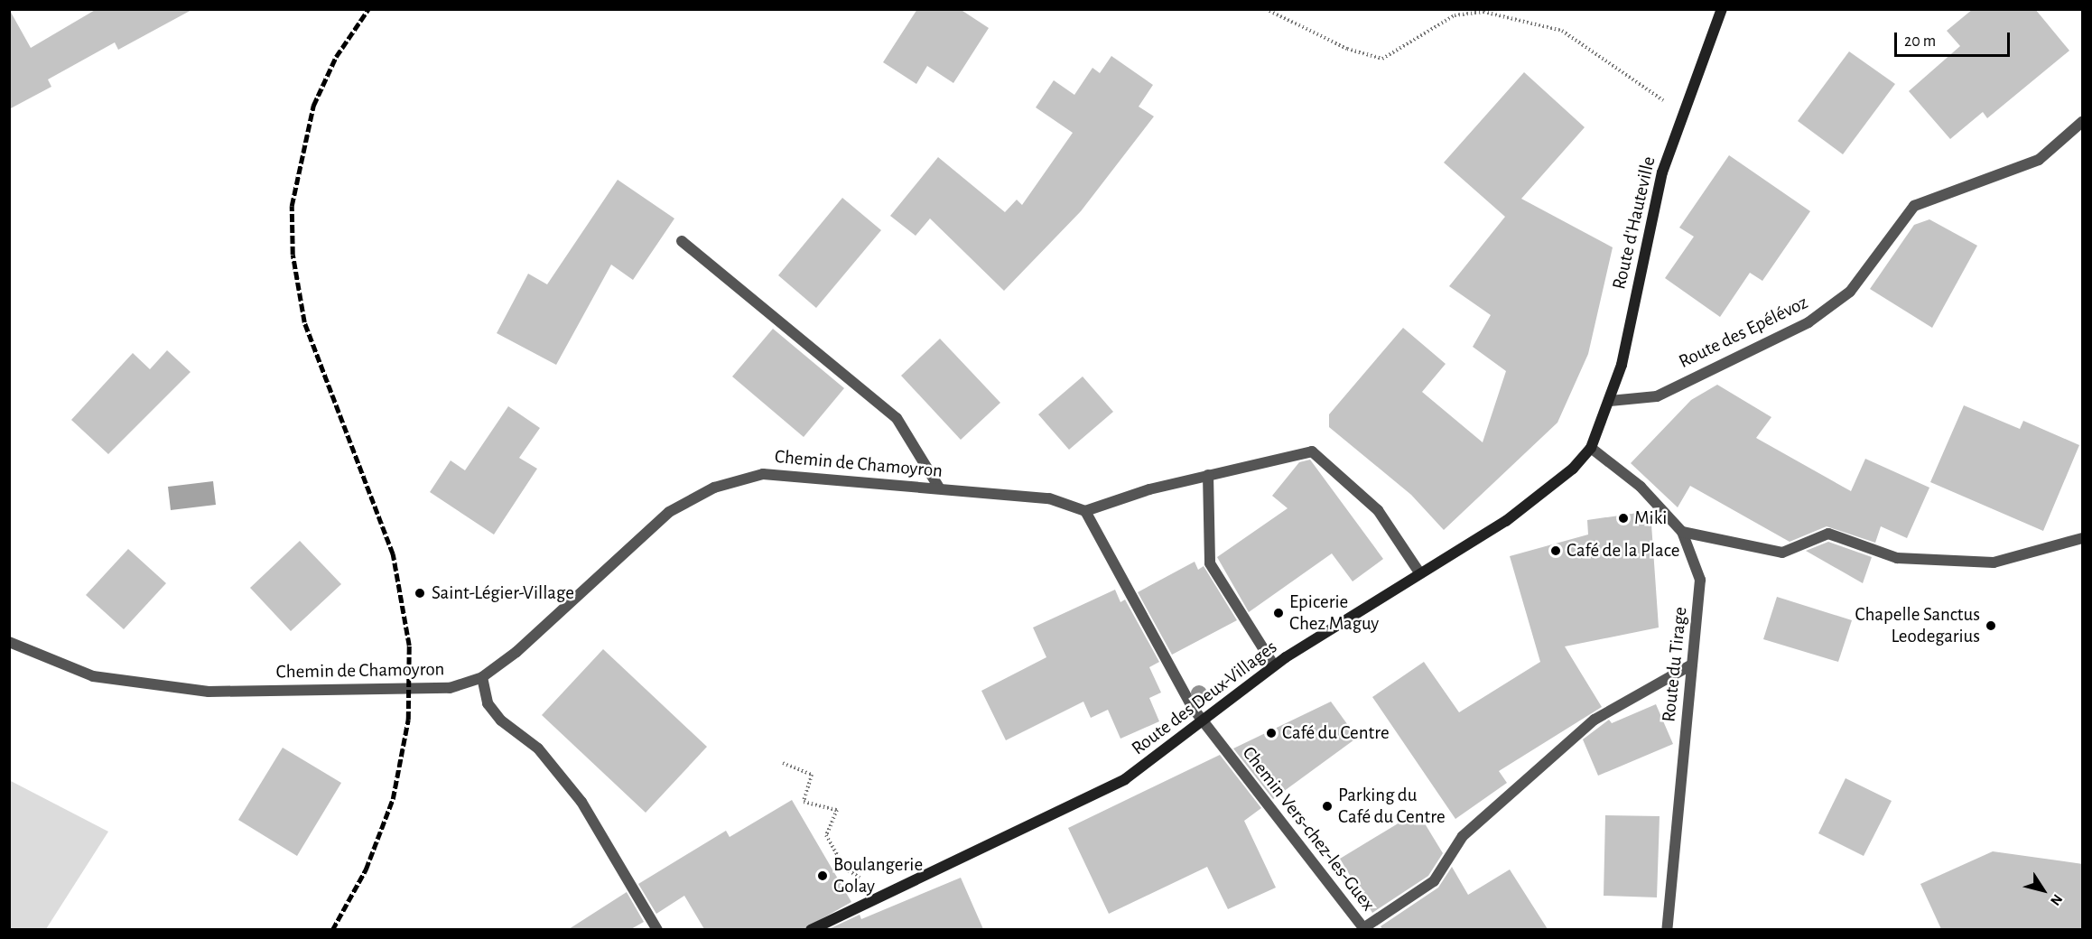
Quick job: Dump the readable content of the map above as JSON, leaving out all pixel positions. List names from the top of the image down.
{
  "streets": {
    "main road": ["Route d'Hauteville", "Route des Deux-Villages"],
    "street": [
      "Route des Epélévoz",
      "Chemin de Chamoyron",
      "Route du Tirage",
      "Chemin Vers-chez-les-Guex"
    ]
  },
  "crossings": [
    ["Route d'Hauteville", "Route des Epélévoz"],
    ["Route d'Hauteville", "Route du Tirage"],
    ["Route d'Hauteville", "Route des Deux-Villages"],
    ["Route du Tirage", "Route des Deux-Villages"],
    ["Route du Tirage", "Chemin Vers-chez-les-Guex"],
    ["Route des Deux-Villages", "Chemin Vers-chez-les-Guex"]
  ],
  "places": [
    "Miki",
    "Café de la Place",
    "Saint-Légier-Village",
    "Epicerie Chez Maguy",
    "Chapelle Sanctus Leodegarius",
    "Café du Centre",
    "Parking du Café du Centre",
    "Boulangerie Golay"
  ],
  "scale_bar": "20 m",
  "north": "bottom right"
}
